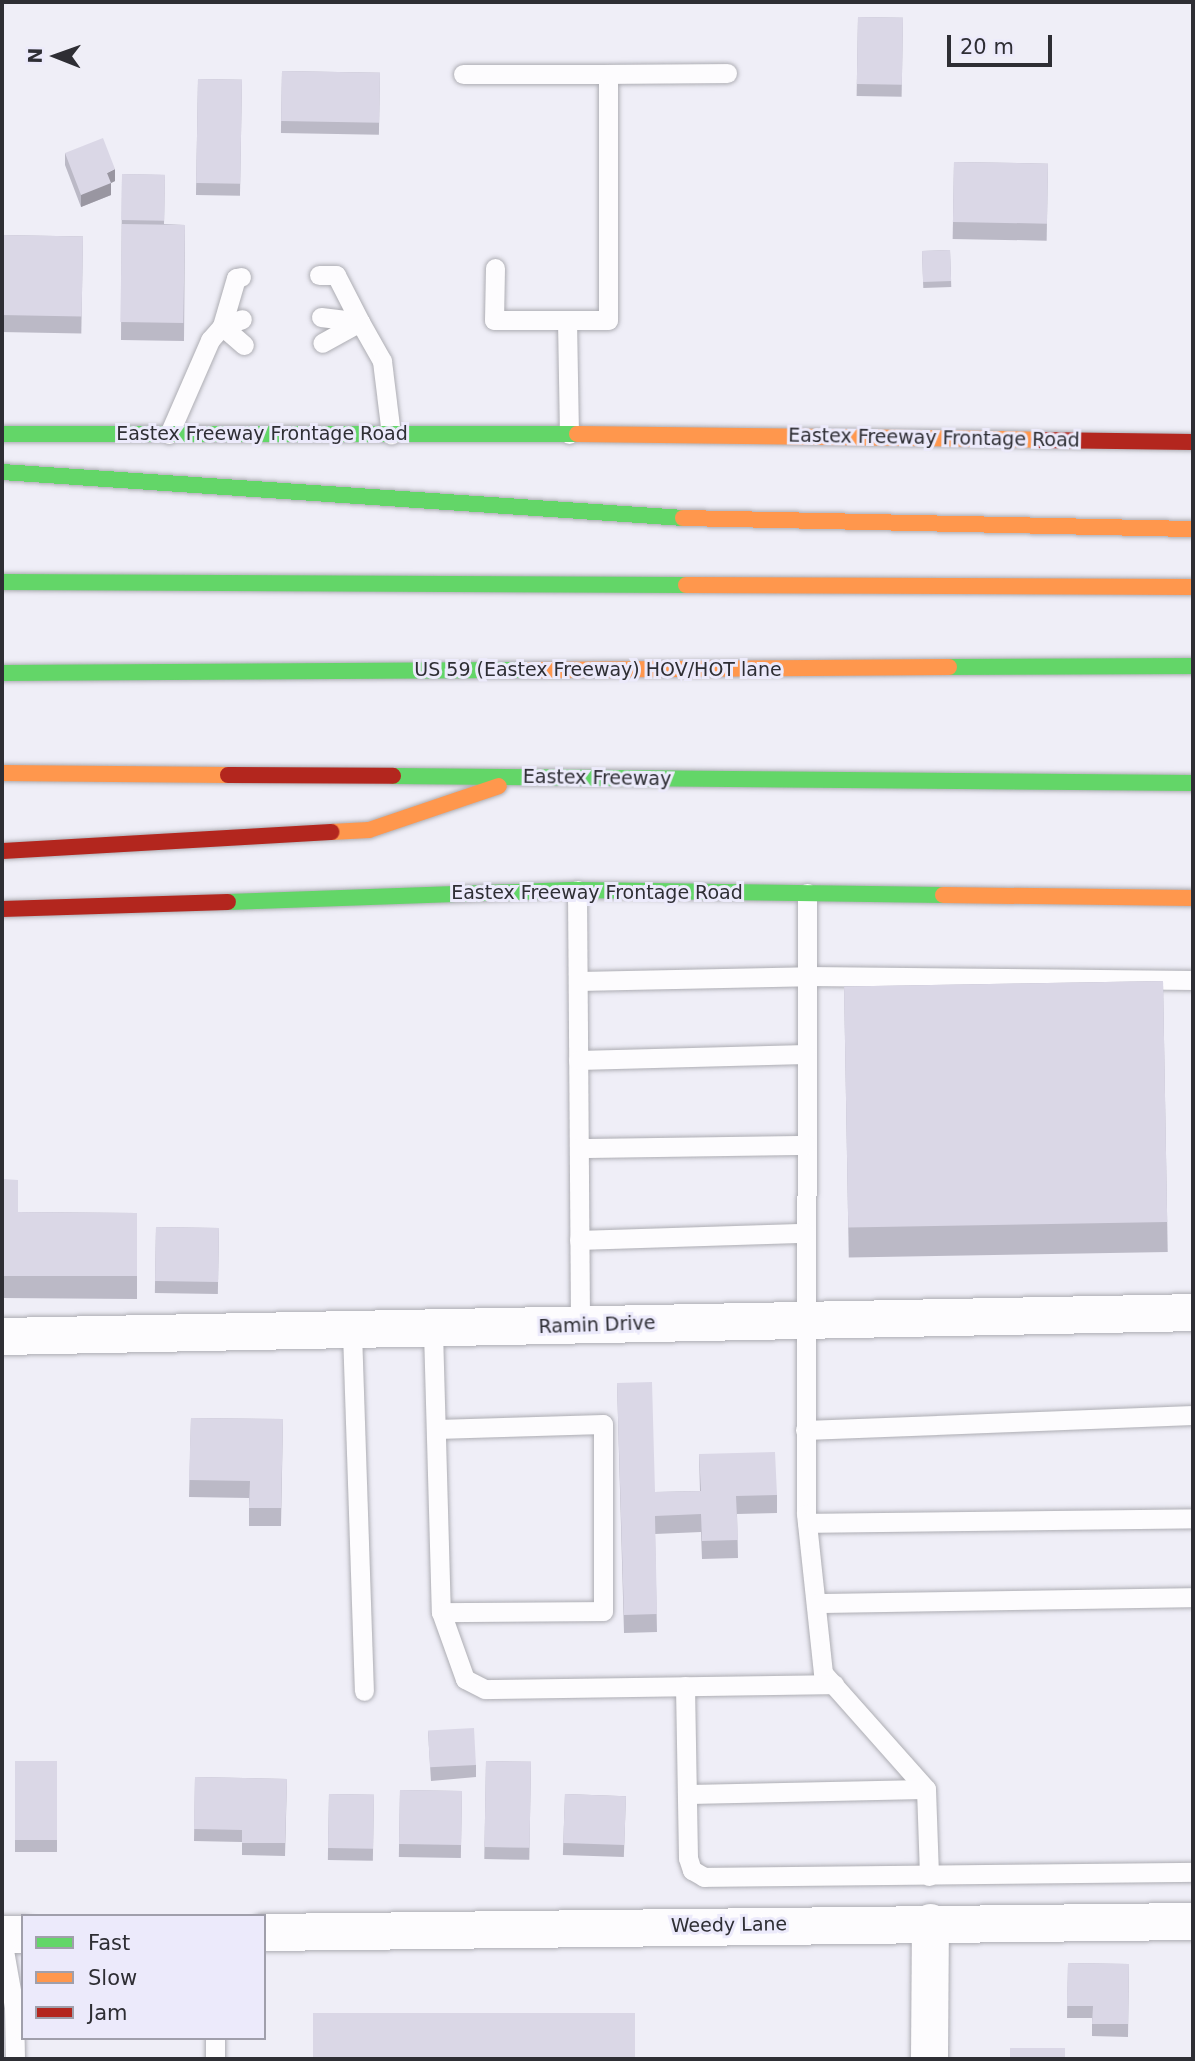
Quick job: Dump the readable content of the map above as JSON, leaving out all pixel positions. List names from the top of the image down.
{
  "streets": {
    "main road": ["Eastex Freeway Frontage Road", "US 59 (Eastex Freeway) HOV/HOT lane", "Eastex Freeway"],
    "street": ["Ramin Drive", "Weedy Lane"]
  },
  "legend": ["Fast", "Slow", "Jam"],
  "scale_bar": "20 m",
  "north": "left"
}
